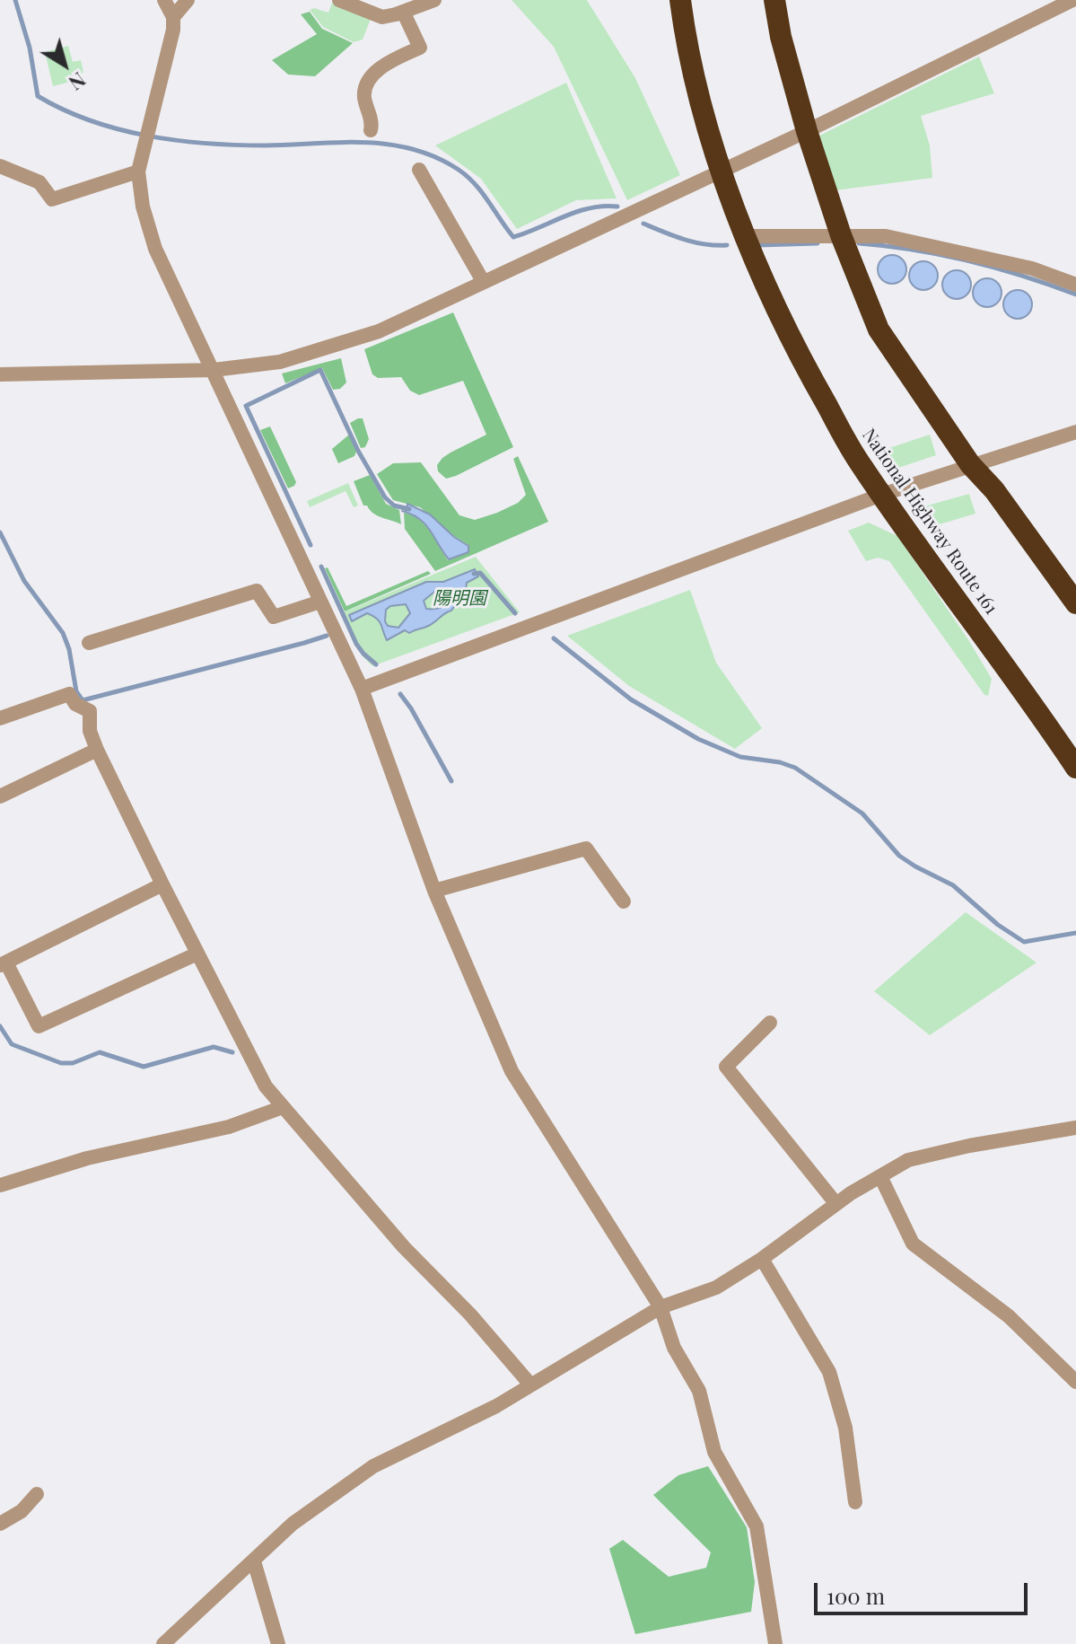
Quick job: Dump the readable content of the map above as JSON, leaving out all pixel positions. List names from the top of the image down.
{
  "streets": {
    "highway": ["National Highway Route 161"]
  },
  "parks": ["陽明園"],
  "scale_bar": "100 m",
  "north": "bottom right"
}
